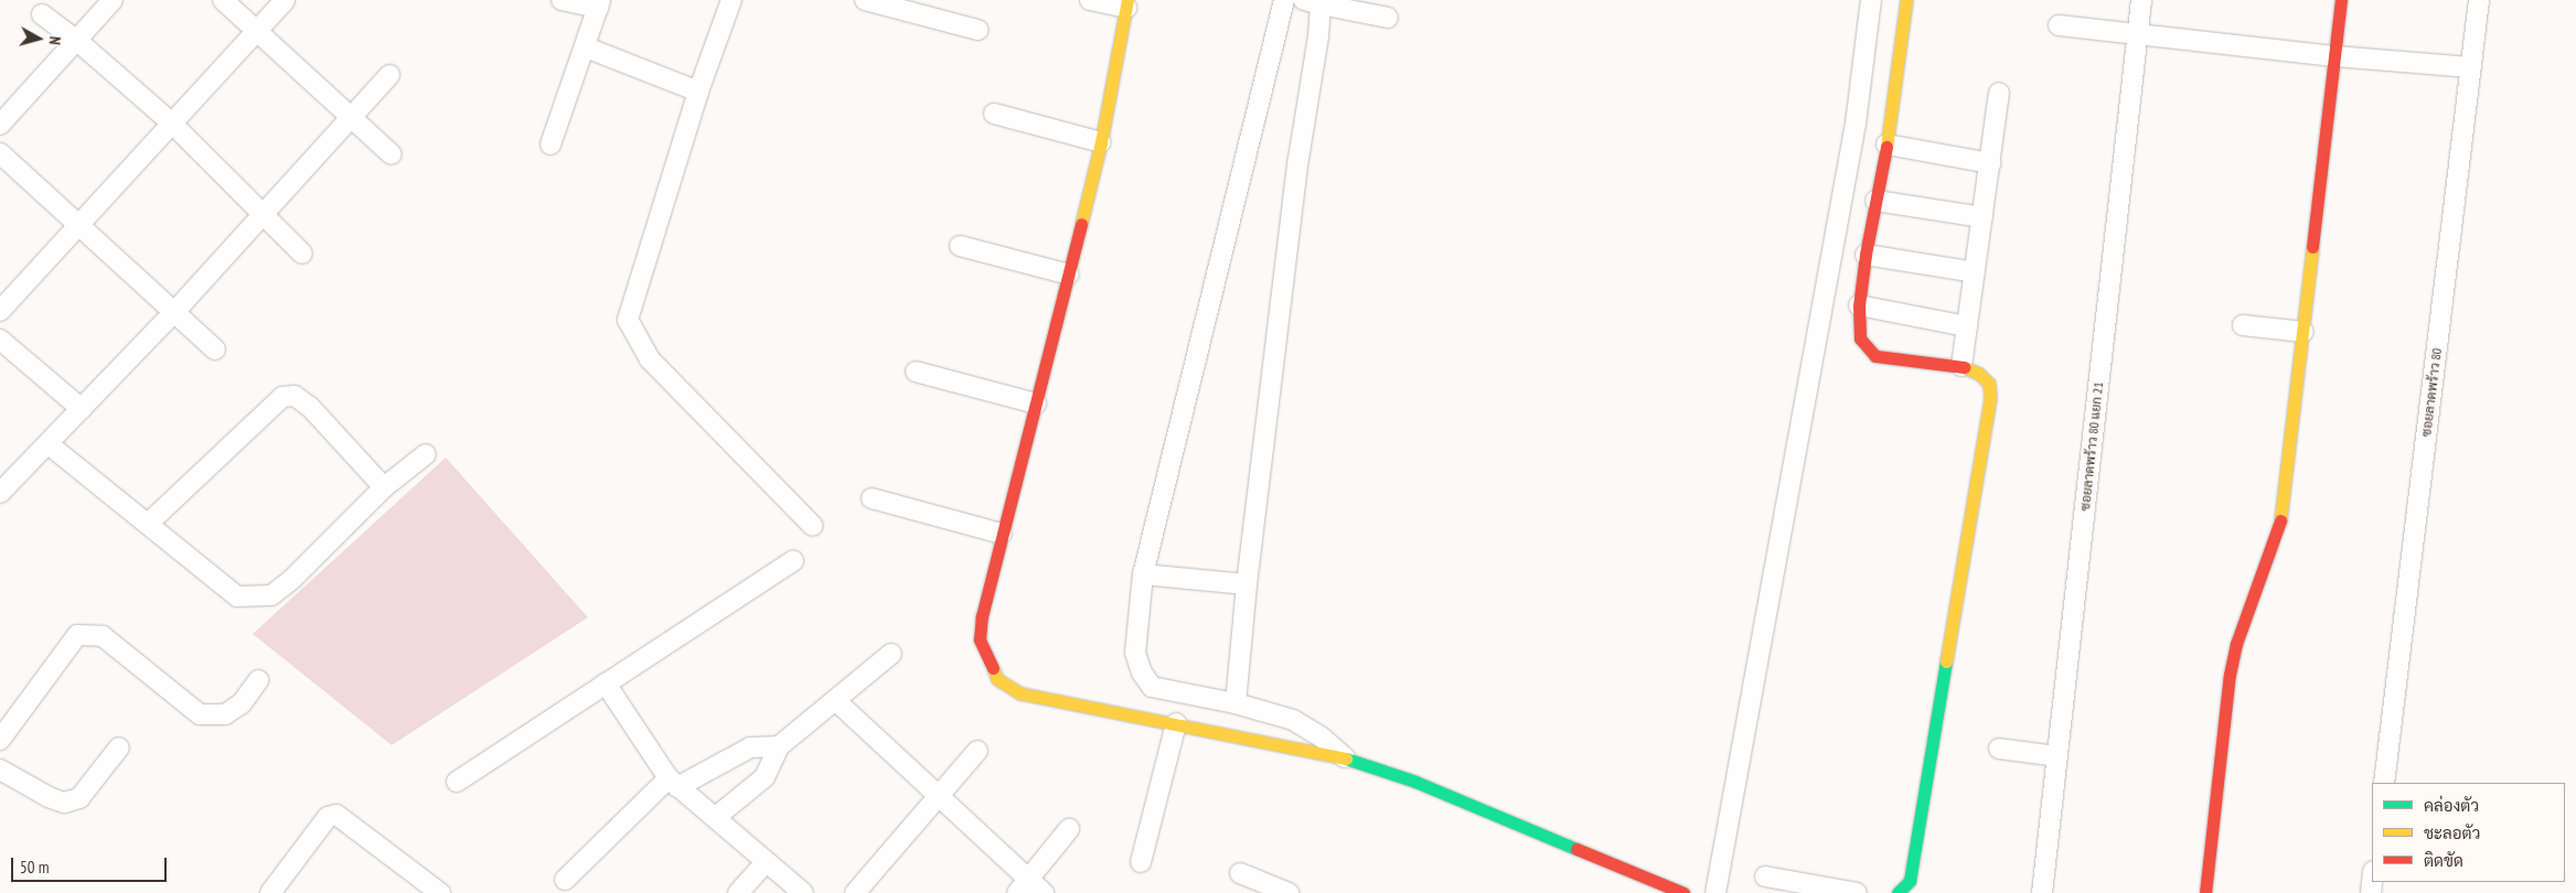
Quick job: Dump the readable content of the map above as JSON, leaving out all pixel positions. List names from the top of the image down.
{
  "streets": {
    "street": ["ซอยลาดพร้าว 80", "ซอยลาดพร้าว 80 แยก 21"]
  },
  "legend": ["คล่องตัว", "ชะลอตัว", "ติดขัด"],
  "scale_bar": "50 m",
  "north": "right"
}
